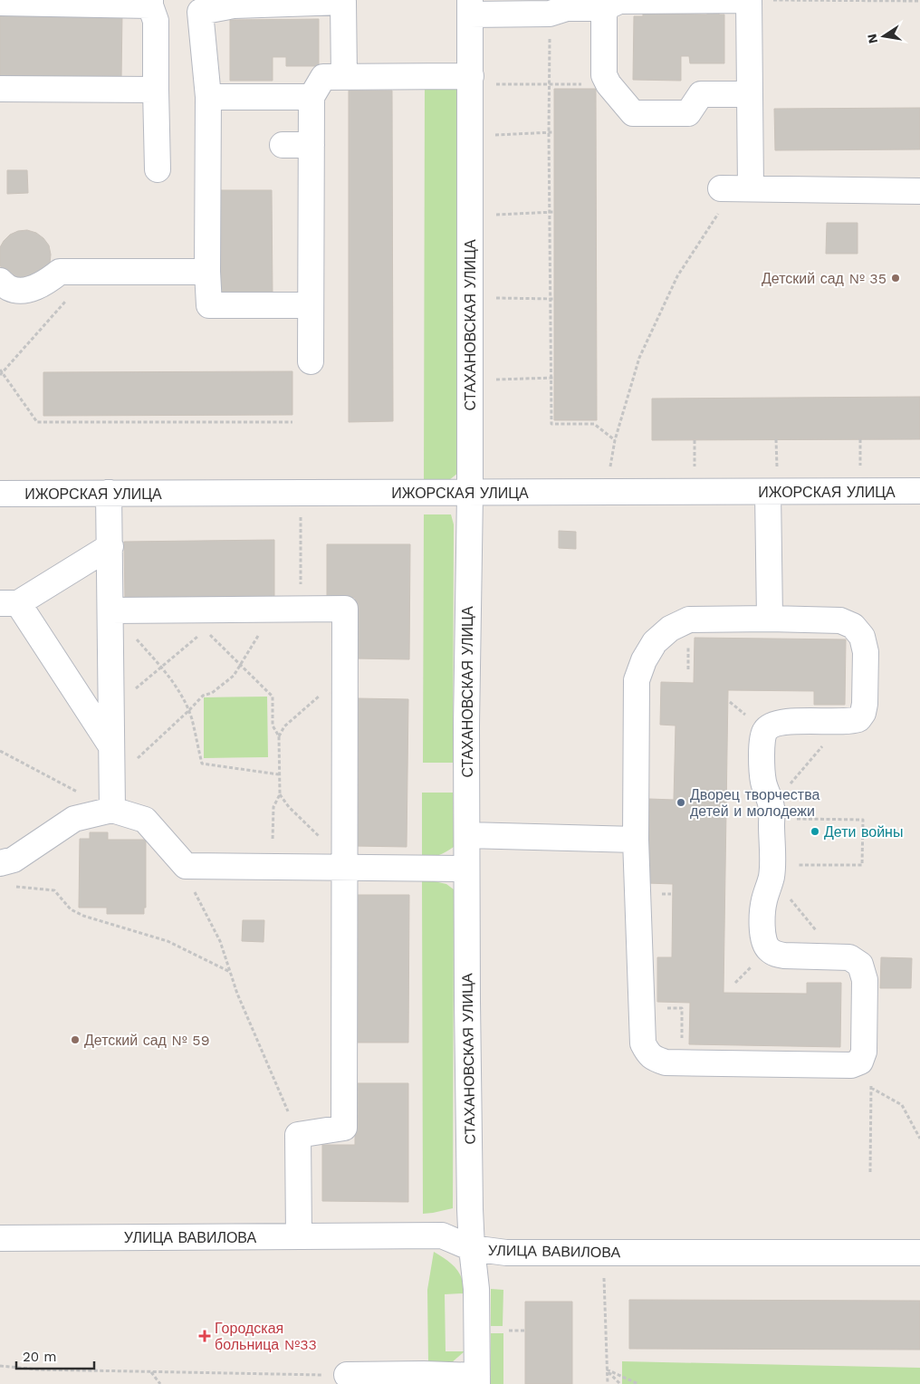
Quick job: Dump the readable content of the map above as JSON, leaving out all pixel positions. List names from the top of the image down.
{
  "streets": {
    "street": ["СТАХАНОВСКАЯ УЛИЦА", "ИЖОРСКАЯ УЛИЦА", "УЛИЦА ВАВИЛОВА"]
  },
  "crossings": [
    ["СТАХАНОВСКАЯ УЛИЦА", "ИЖОРСКАЯ УЛИЦА"],
    ["СТАХАНОВСКАЯ УЛИЦА", "УЛИЦА ВАВИЛОВА"]
  ],
  "places": {
    "other": [
      "Детский сад № 35",
      "Дворец творчества детей и молодежи",
      "Дети войны",
      "Детский сад № 59"
    ],
    "health": ["Городская больница №33"]
  },
  "scale_bar": "20 m",
  "north": "left"
}
